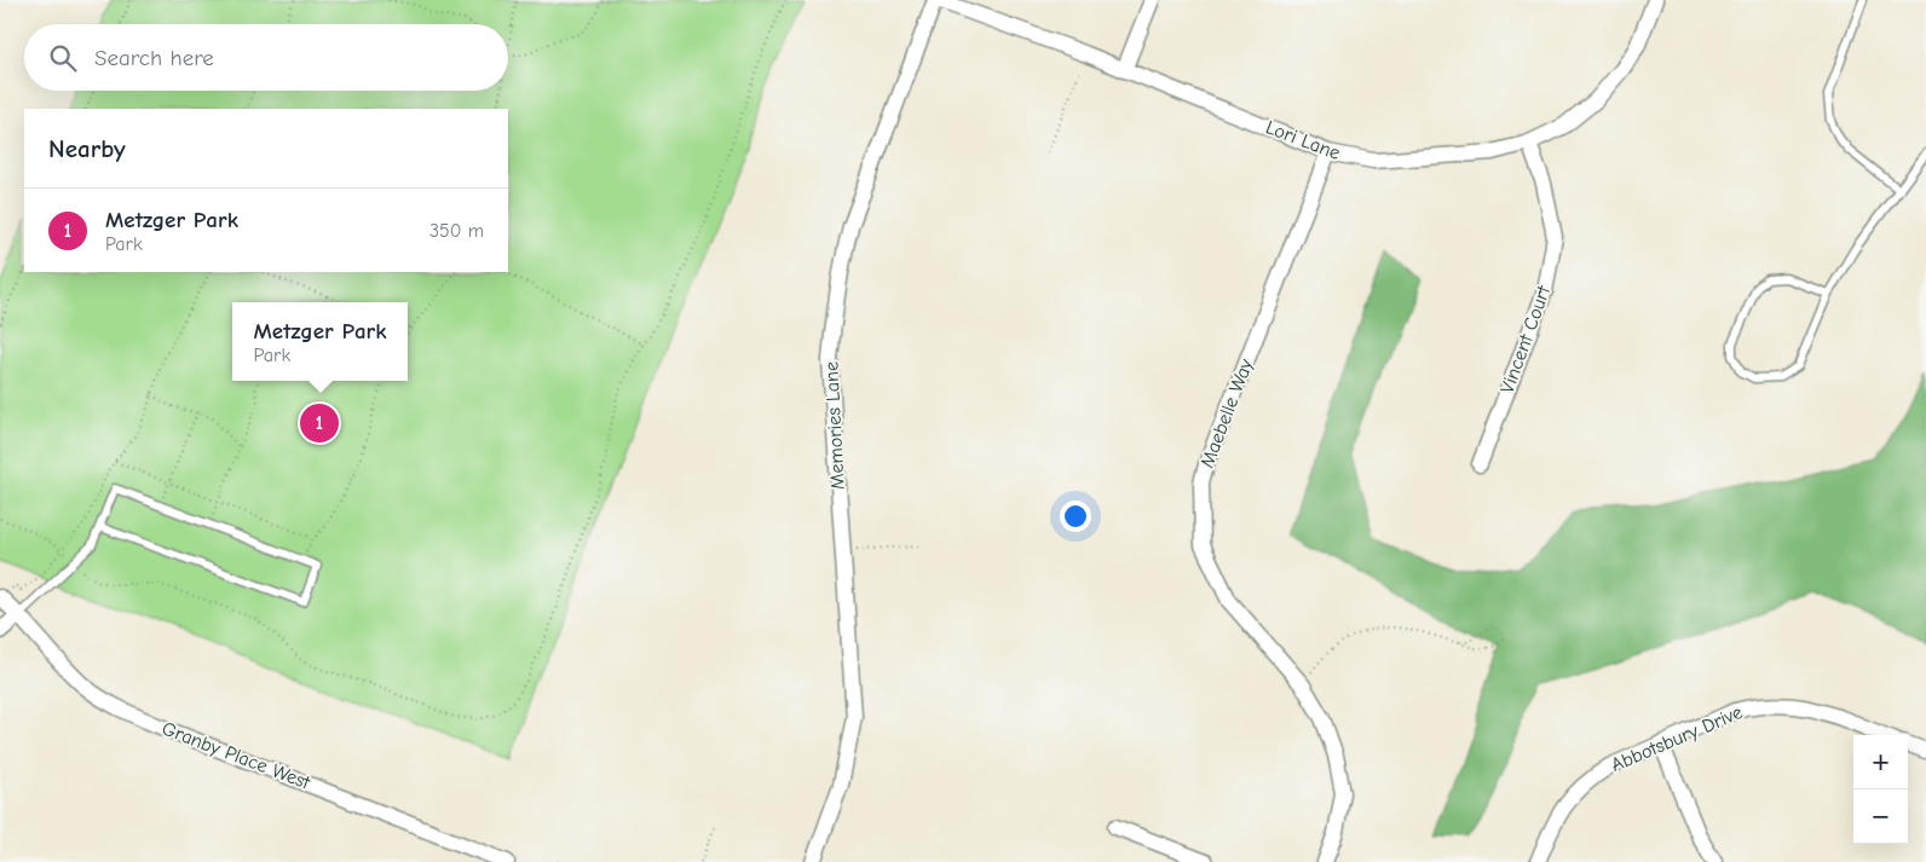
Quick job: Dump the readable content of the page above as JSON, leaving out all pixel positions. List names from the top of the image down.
{
  "streets": {
    "street": [
      "Lori Lane",
      "Vincent Court",
      "Maebelle Way",
      "Memories Lane",
      "Abbotsbury Drive",
      "Granby Place West"
    ]
  },
  "crossings": [
    ["Lori Lane", "Vincent Court"],
    ["Lori Lane", "Maebelle Way"],
    ["Lori Lane", "Memories Lane"]
  ],
  "page": {
    "search": "Search here",
    "heading": "Nearby",
    "list": [
      {
        "mark": "1",
        "name": "Metzger Park",
        "note": "Park",
        "value": "350 m"
      }
    ],
    "popup": ["Metzger Park", "Park"],
    "pins": "1",
    "map_buttons": ["+", "−"]
  }
}
